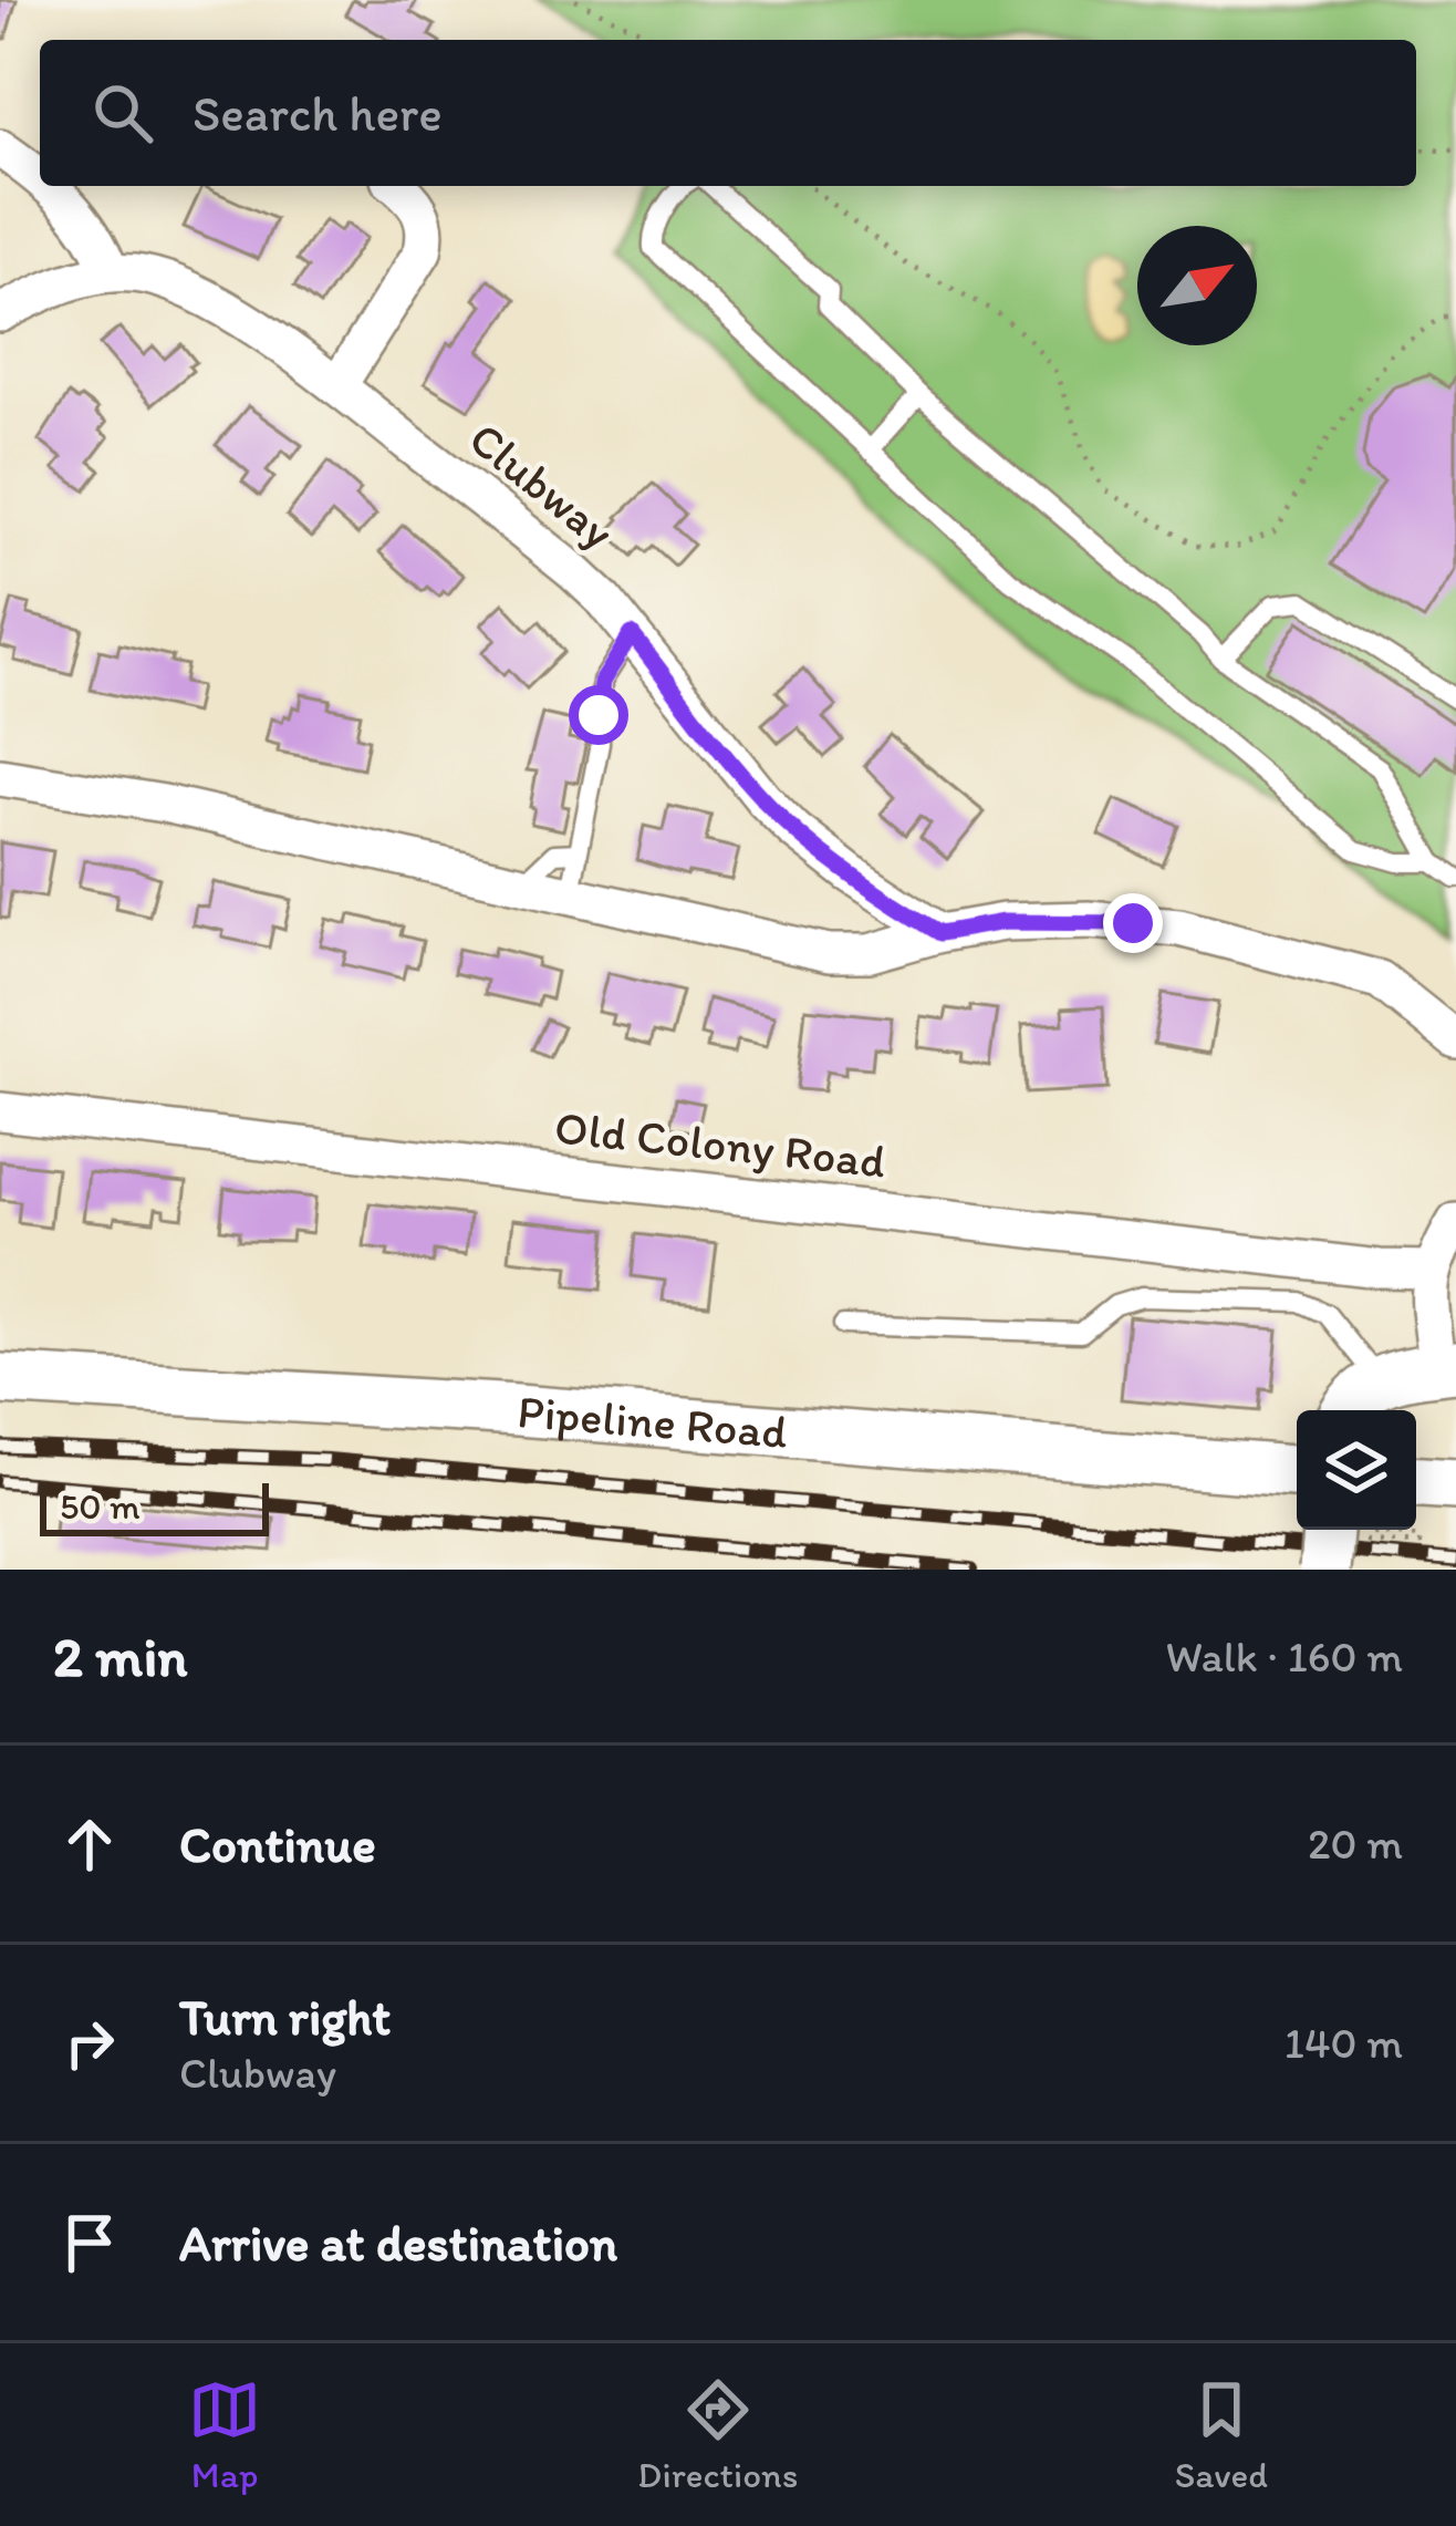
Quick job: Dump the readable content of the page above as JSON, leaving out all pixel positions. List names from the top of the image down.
{
  "streets": {
    "street": ["Clubway", "Old Colony Road", "Pipeline Road"]
  },
  "scale_bar": "50 m",
  "north": "top right",
  "page": {
    "search": "Search here",
    "scale": "50 m",
    "heading": ["2 min", "Walk · 160 m"],
    "list": [
      ["Continue", "20 m"],
      ["Turn right", "Clubway", "140 m"],
      "Arrive at destination"
    ],
    "nav": ["Map", "Directions", "Saved"]
  }
}
